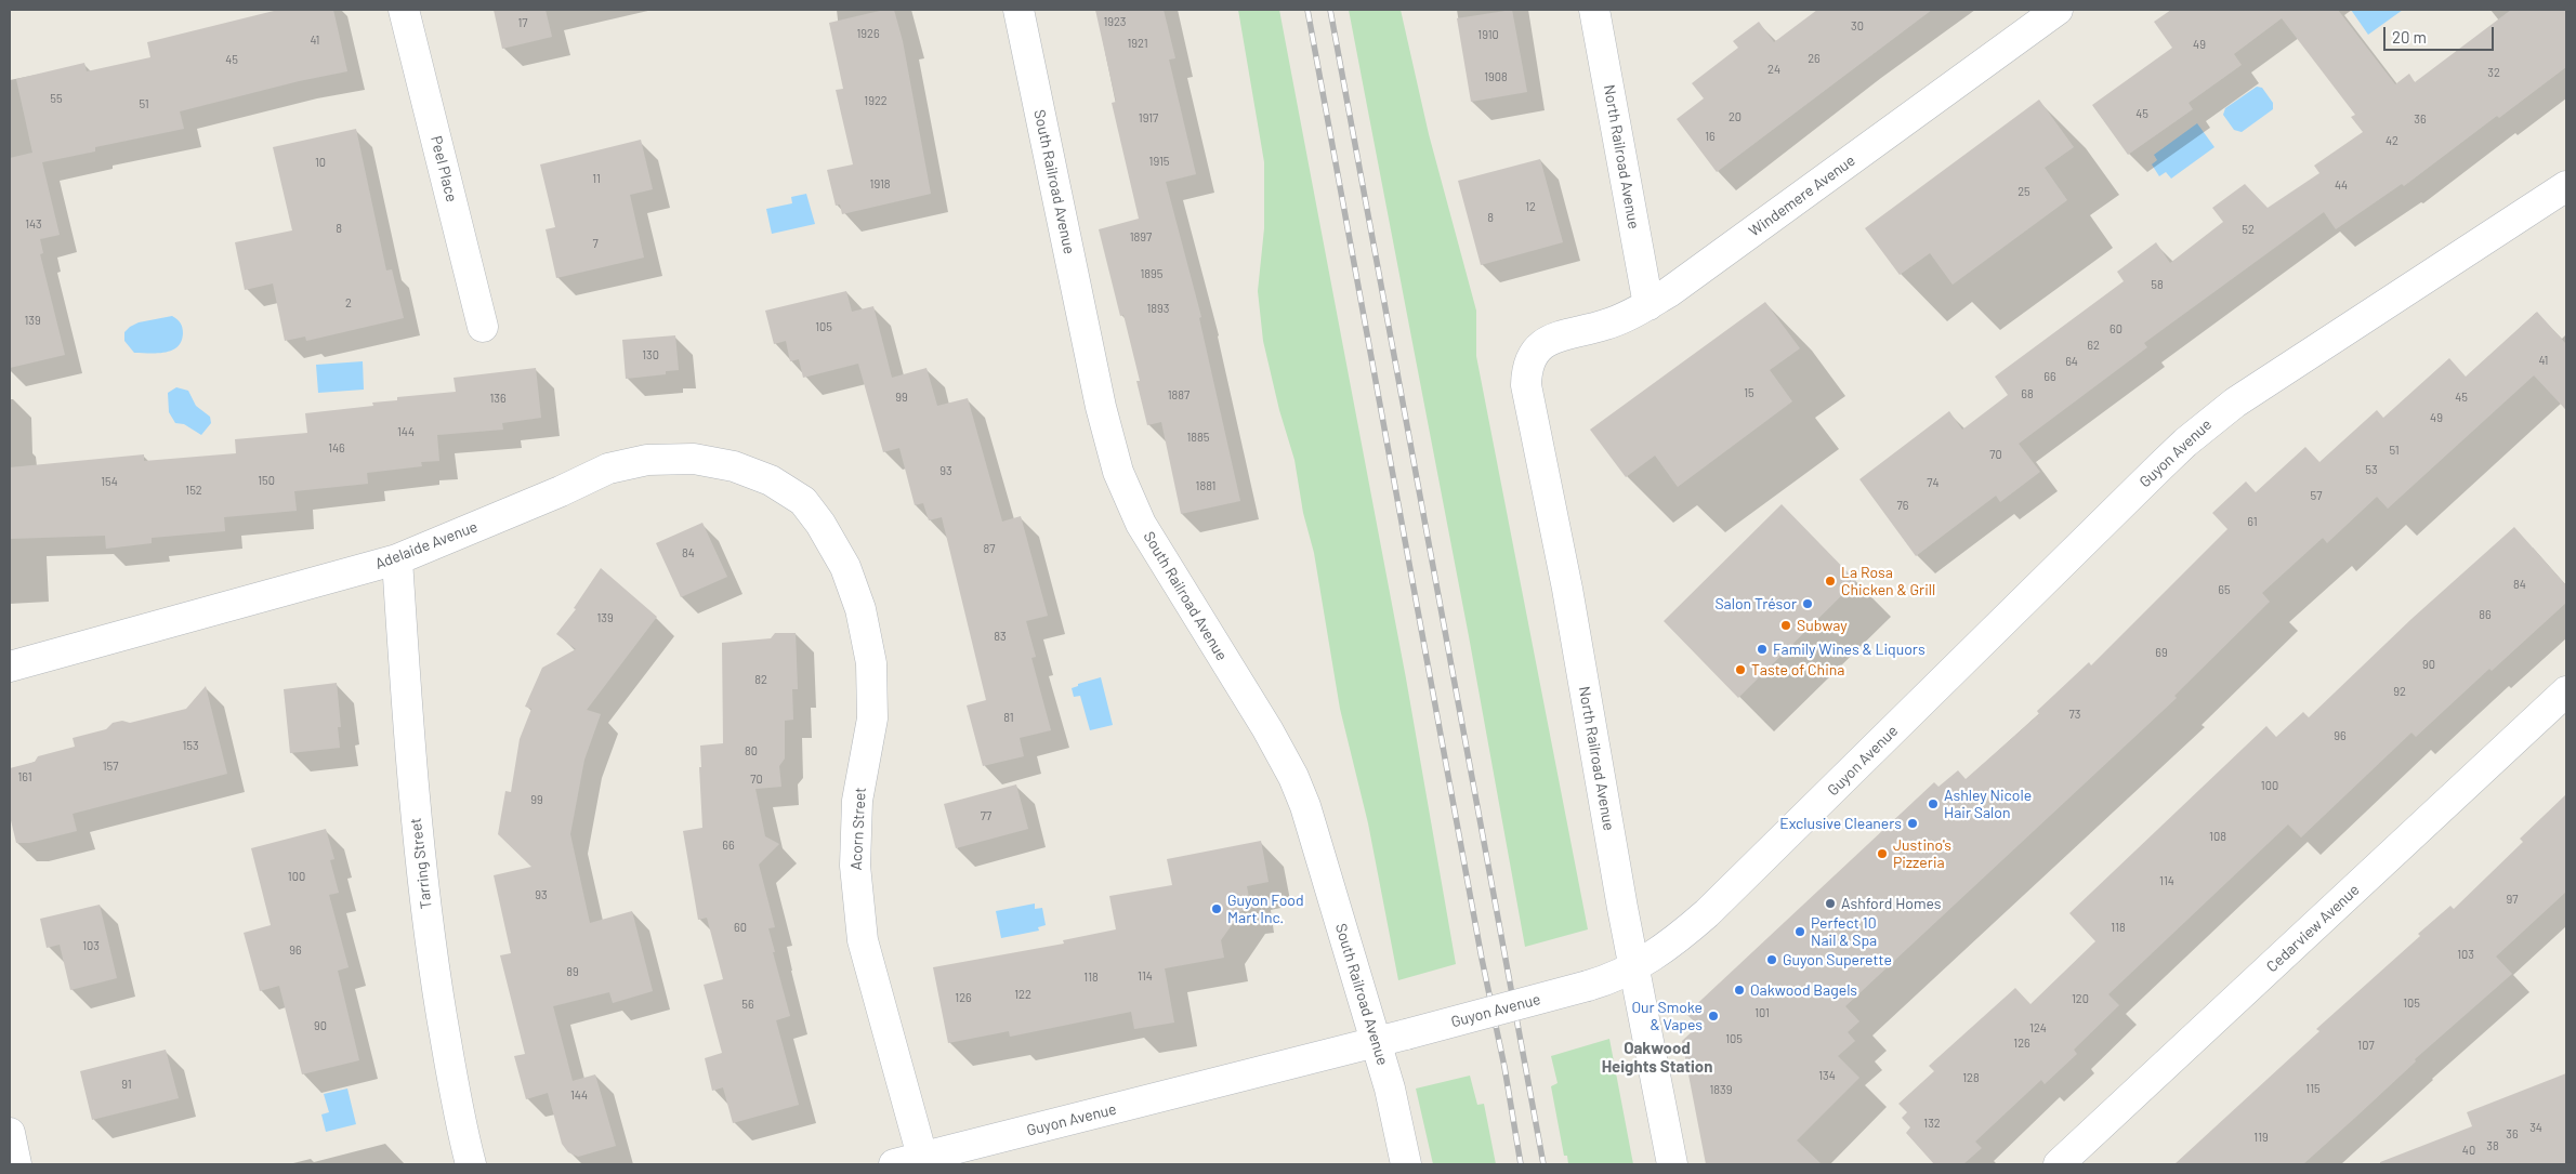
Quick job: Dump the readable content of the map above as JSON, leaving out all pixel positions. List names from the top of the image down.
{
  "streets": {
    "street": [
      "North Railroad Avenue",
      "Peel Place",
      "South Railroad Avenue",
      "Windemere Avenue",
      "Guyon Avenue",
      "Adelaide Avenue",
      "Acorn Street",
      "Tarring Street",
      "Cedarview Avenue"
    ]
  },
  "crossings": [
    ["North Railroad Avenue", "Windemere Avenue"],
    ["North Railroad Avenue", "Guyon Avenue"],
    ["South Railroad Avenue", "Guyon Avenue"],
    ["Guyon Avenue", "Acorn Street"],
    ["Adelaide Avenue", "Acorn Street"],
    ["Adelaide Avenue", "Tarring Street"]
  ],
  "districts": ["Oakwood Heights Station"],
  "places": [
    "La Rosa Chicken & Grill",
    "Salon Trésor",
    "Subway",
    "Family Wines & Liquors",
    "Taste of China",
    "Ashley Nicole Hair Salon",
    "Exclusive Cleaners",
    "Justino's Pizzeria",
    "Ashford Homes",
    "Guyon Food Mart Inc.",
    "Perfect 10 Nail & Spa",
    "Guyon Superette",
    "Oakwood Bagels",
    "Our Smoke & Vapes"
  ],
  "house_numbers": [
    "1923",
    "17",
    "30",
    "1926",
    "1910",
    "41",
    "1921",
    "49",
    "26",
    "45",
    "24",
    "32",
    "1908",
    "55",
    "1922",
    "51",
    "45",
    "20",
    "1917",
    "36",
    "16",
    "42",
    "1915",
    "10",
    "11",
    "1918",
    "44",
    "25",
    "12",
    "8",
    "143",
    "8",
    "52",
    "1897",
    "7",
    "1895",
    "58",
    "2",
    "1893",
    "139",
    "105",
    "60",
    "62",
    "130",
    "41",
    "64",
    "66",
    "15",
    "68",
    "1887",
    "99",
    "45",
    "136",
    "49",
    "144",
    "1885",
    "146",
    "51",
    "70",
    "53",
    "93",
    "150",
    "154",
    "74",
    "1881",
    "152",
    "57",
    "76",
    "61",
    "87",
    "84",
    "84",
    "65",
    "86",
    "139",
    "83",
    "69",
    "90",
    "82",
    "92",
    "73",
    "81",
    "96",
    "153",
    "80",
    "157",
    "161",
    "70",
    "100",
    "99",
    "77",
    "108",
    "66",
    "100",
    "114",
    "93",
    "97",
    "60",
    "118",
    "103",
    "96",
    "103",
    "89",
    "114",
    "118",
    "122",
    "126",
    "120",
    "105",
    "56",
    "101",
    "90",
    "124",
    "105",
    "126",
    "107",
    "134",
    "128",
    "91",
    "115",
    "1839",
    "144",
    "132",
    "34",
    "36",
    "119",
    "38",
    "40"
  ],
  "scale_bar": "20 m"
}
